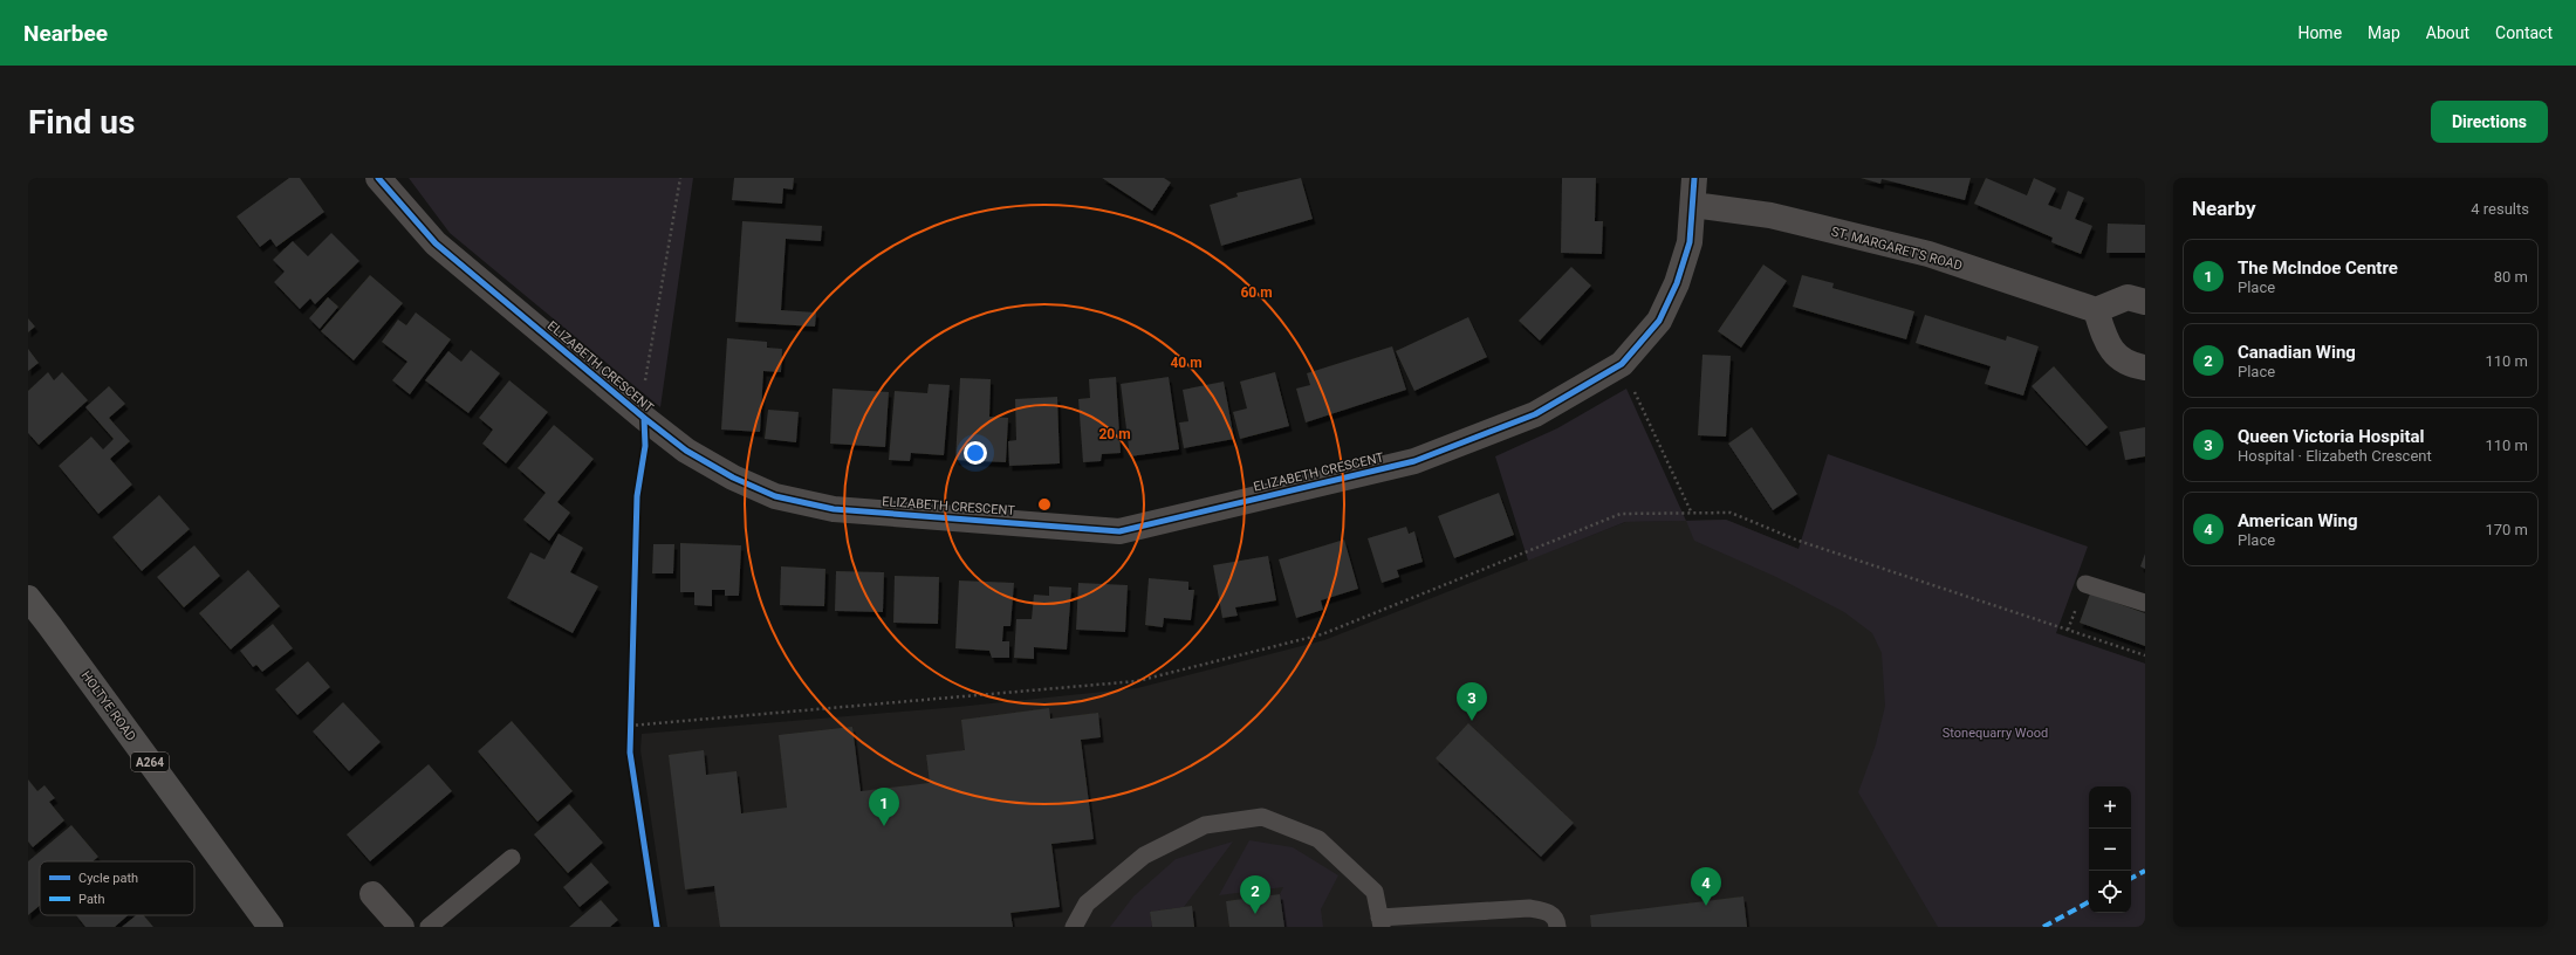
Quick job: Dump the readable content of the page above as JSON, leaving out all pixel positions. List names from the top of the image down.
{
  "streets": {
    "main road": ["HOLTYE ROAD", "A264"],
    "street": ["ST. MARGARET'S ROAD", "ELIZABETH CRESCENT"]
  },
  "crossings": [
    ["ST. MARGARET'S ROAD", "ELIZABETH CRESCENT"]
  ],
  "parks": ["Stonequarry Wood"],
  "legend": ["Cycle path", "Path"],
  "page": {
    "header": "Nearbee",
    "nav": [
      "Home",
      "Map",
      "About",
      "Contact"
    ],
    "buttons": "Directions",
    "title": "Find us",
    "heading": ["Nearby", "4 results"],
    "list": [
      {
        "mark": "1",
        "name": "The McIndoe Centre",
        "note": "Place",
        "value": "80 m"
      },
      {
        "mark": "2",
        "name": "Canadian Wing",
        "note": "Place",
        "value": "110 m"
      },
      {
        "mark": "3",
        "name": "Queen Victoria Hospital",
        "note": "Hospital · Elizabeth Crescent",
        "value": "110 m"
      },
      {
        "mark": "4",
        "name": "American Wing",
        "note": "Place",
        "value": "170 m"
      }
    ],
    "pins": [
      "3",
      "1",
      "4",
      "2"
    ],
    "map_buttons": ["+", "−"]
  },
  "rings": ["60 m", "40 m", "20 m"]
}
